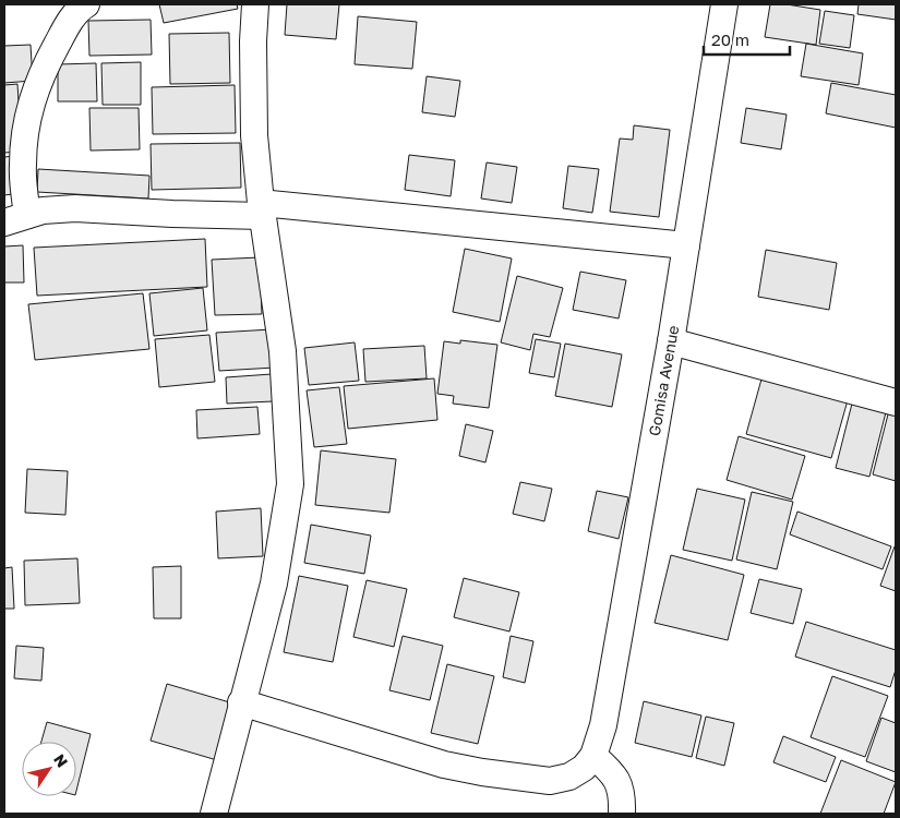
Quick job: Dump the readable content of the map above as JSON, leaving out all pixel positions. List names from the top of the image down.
{
  "streets": {
    "street": ["Gomisa Avenue"]
  },
  "scale_bar": "20 m",
  "north": "top right"
}
